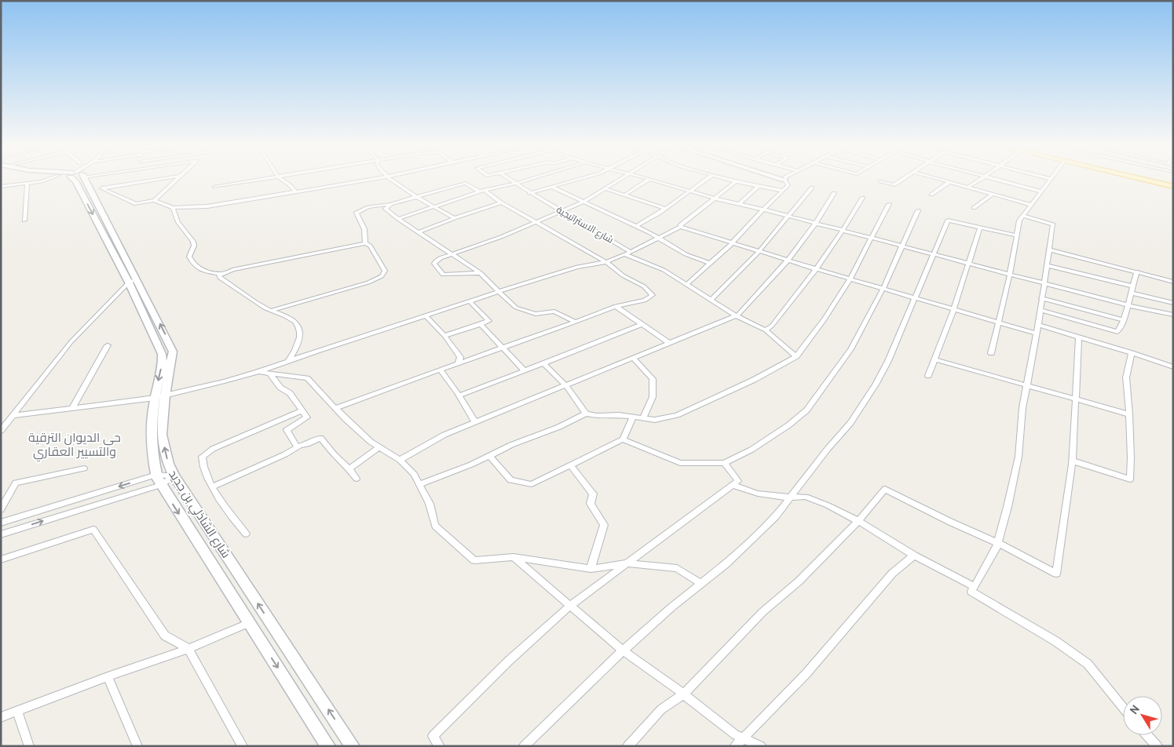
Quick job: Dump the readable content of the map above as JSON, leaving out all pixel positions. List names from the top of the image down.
{
  "streets": {
    "main road": ["شارع الشاذلي بن جديد"],
    "street": ["شارع الاستراتيجية"]
  },
  "districts": ["حي الديوان الترقية والتسيير العقاري"],
  "north": "top left"
}
